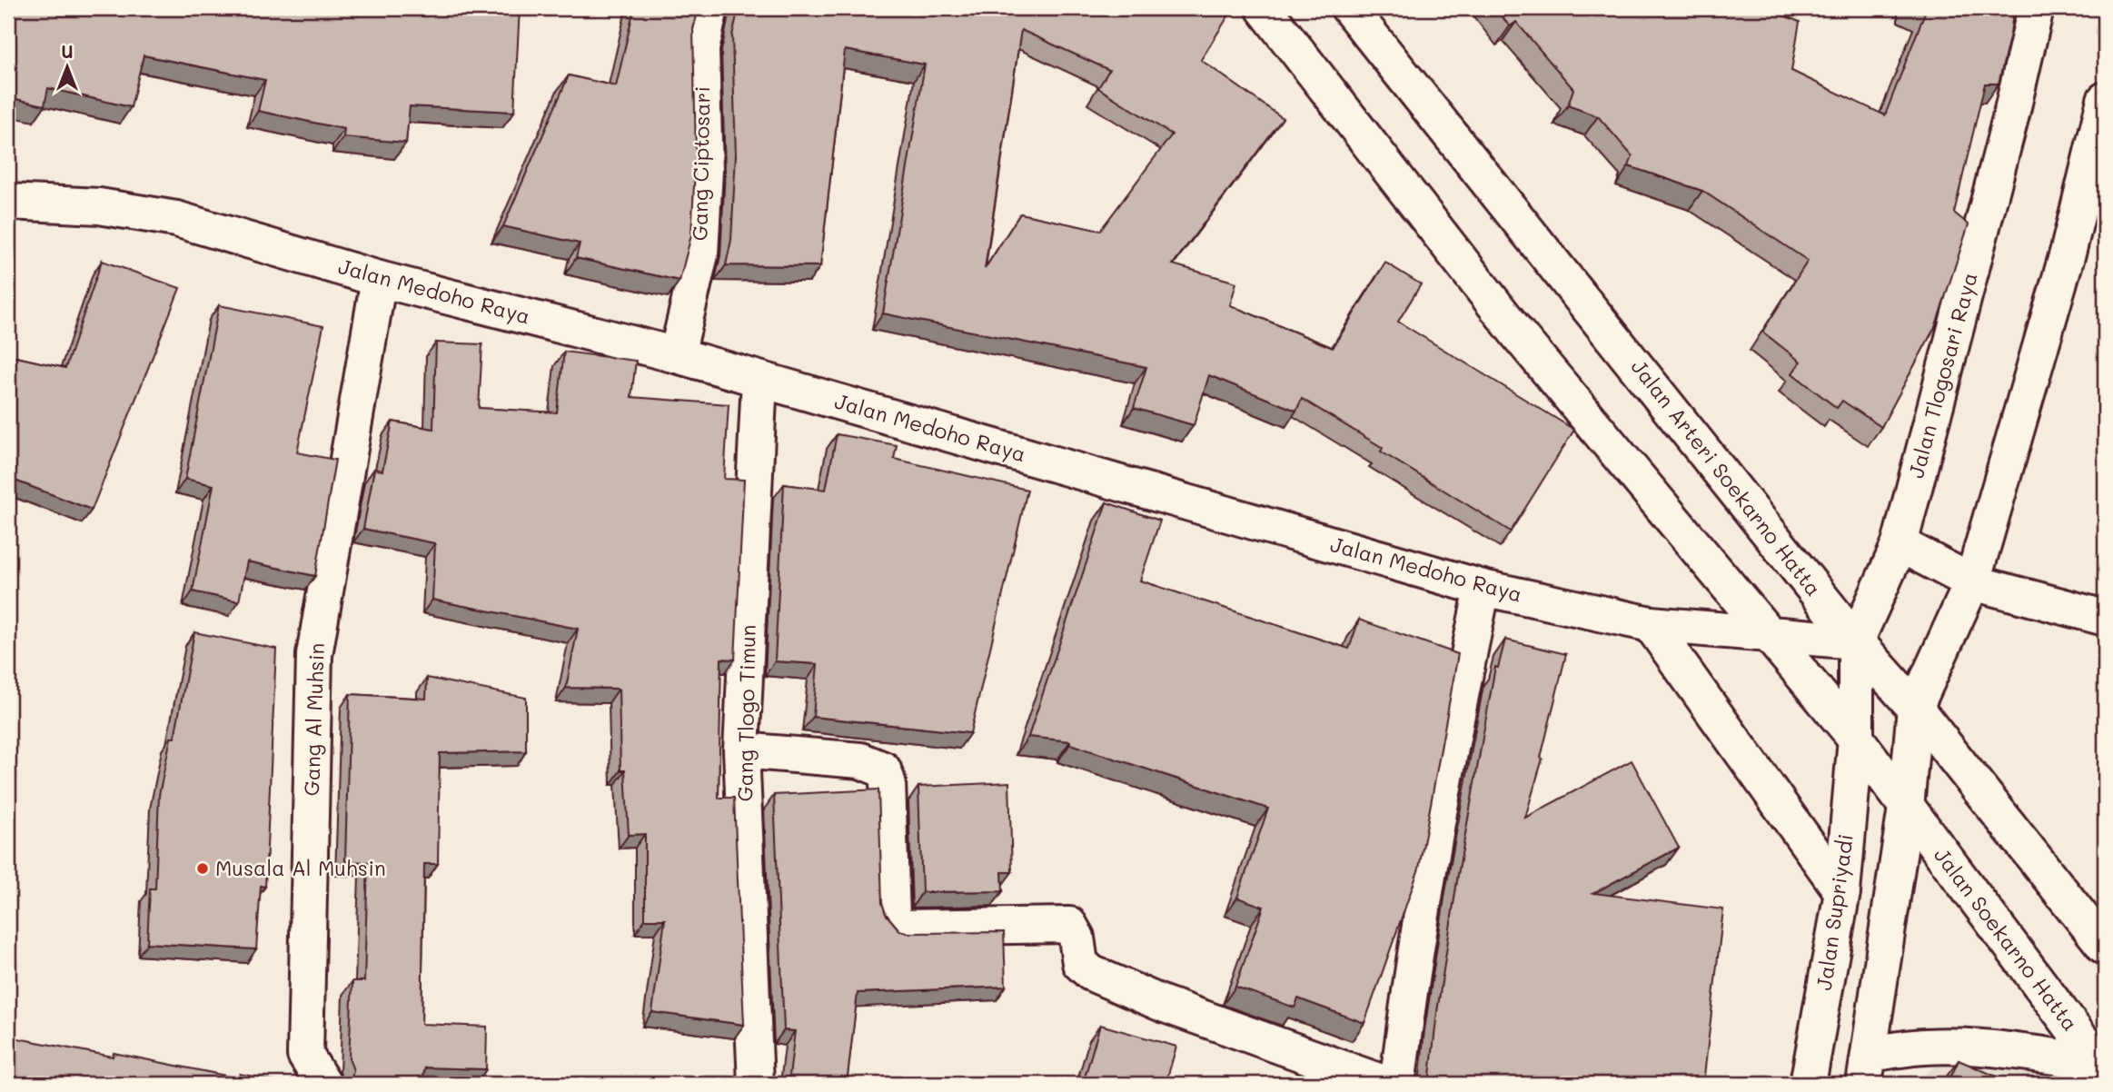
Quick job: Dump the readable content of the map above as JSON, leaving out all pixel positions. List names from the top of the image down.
{
  "streets": {
    "street": [
      "Gang Ciptosari",
      "Jalan Medoho Raya",
      "Jalan Tlogosari Raya",
      "Jalan Arteri Soekarno Hatta",
      "Gang Tlogo Timun",
      "Gang Al Muhsin",
      "Jalan Supriyadi",
      "Jalan Soekarno Hatta"
    ]
  },
  "crossings": [
    ["Gang Ciptosari", "Jalan Medoho Raya"],
    ["Jalan Medoho Raya", "Jalan Tlogosari Raya"],
    ["Jalan Medoho Raya", "Jalan Arteri Soekarno Hatta"],
    ["Jalan Medoho Raya", "Gang Tlogo Timun"],
    ["Jalan Medoho Raya", "Gang Al Muhsin"],
    ["Jalan Tlogosari Raya", "Jalan Arteri Soekarno Hatta"],
    ["Jalan Tlogosari Raya", "Jalan Supriyadi"]
  ],
  "places": ["Musala Al Muhsin"],
  "north": "top"
}
